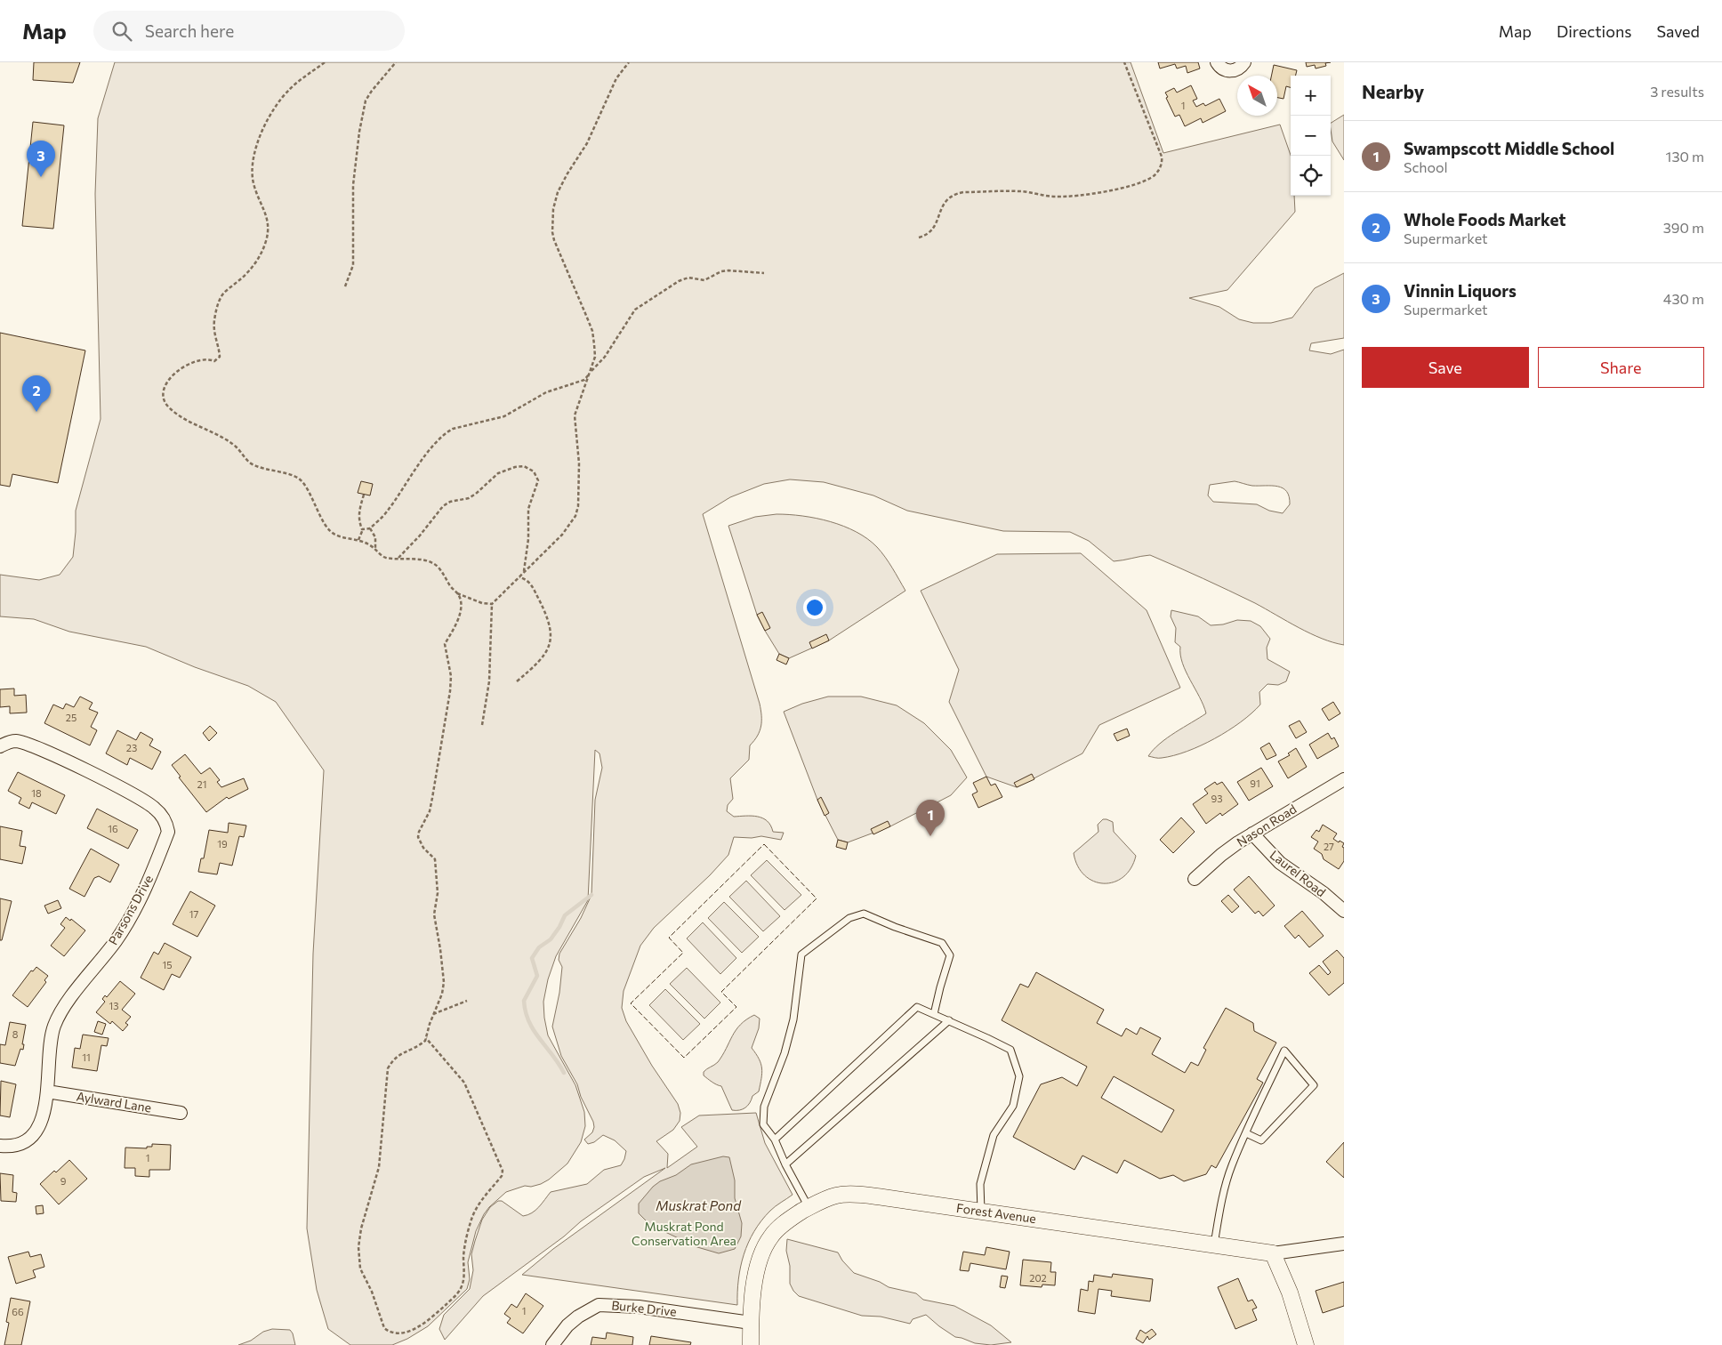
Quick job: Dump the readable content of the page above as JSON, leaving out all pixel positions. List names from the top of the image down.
{
  "streets": {
    "street": [
      "Nason Road",
      "Laurel Road",
      "Parsons Drive",
      "Aylward Lane",
      "Forest Avenue",
      "Burke Drive"
    ]
  },
  "crossings": [
    ["Nason Road", "Laurel Road"],
    ["Parsons Drive", "Aylward Lane"],
    ["Forest Avenue", "Burke Drive"]
  ],
  "water": ["Muskrat Pond"],
  "parks": ["Muskrat Pond Conservation Area"],
  "house_numbers": [
    "1",
    "25",
    "23",
    "91",
    "21",
    "18",
    "93",
    "16",
    "19",
    "27",
    "17",
    "15",
    "13",
    "8",
    "11",
    "1",
    "9",
    "202",
    "1",
    "66"
  ],
  "north": "top left",
  "page": {
    "header": "Map",
    "search": "Search here",
    "nav": ["Map", "Directions", "Saved"],
    "heading": ["Nearby", "3 results"],
    "map_buttons": ["+", "−"],
    "list": [
      {
        "mark": "1",
        "name": "Swampscott Middle School",
        "note": "School",
        "value": "130 m"
      },
      {
        "mark": "2",
        "name": "Whole Foods Market",
        "note": "Supermarket",
        "value": "390 m"
      },
      {
        "mark": "3",
        "name": "Vinnin Liquors",
        "note": "Supermarket",
        "value": "430 m"
      }
    ],
    "pins": ["3", "2", "1"],
    "buttons": ["Save", "Share"]
  }
}
